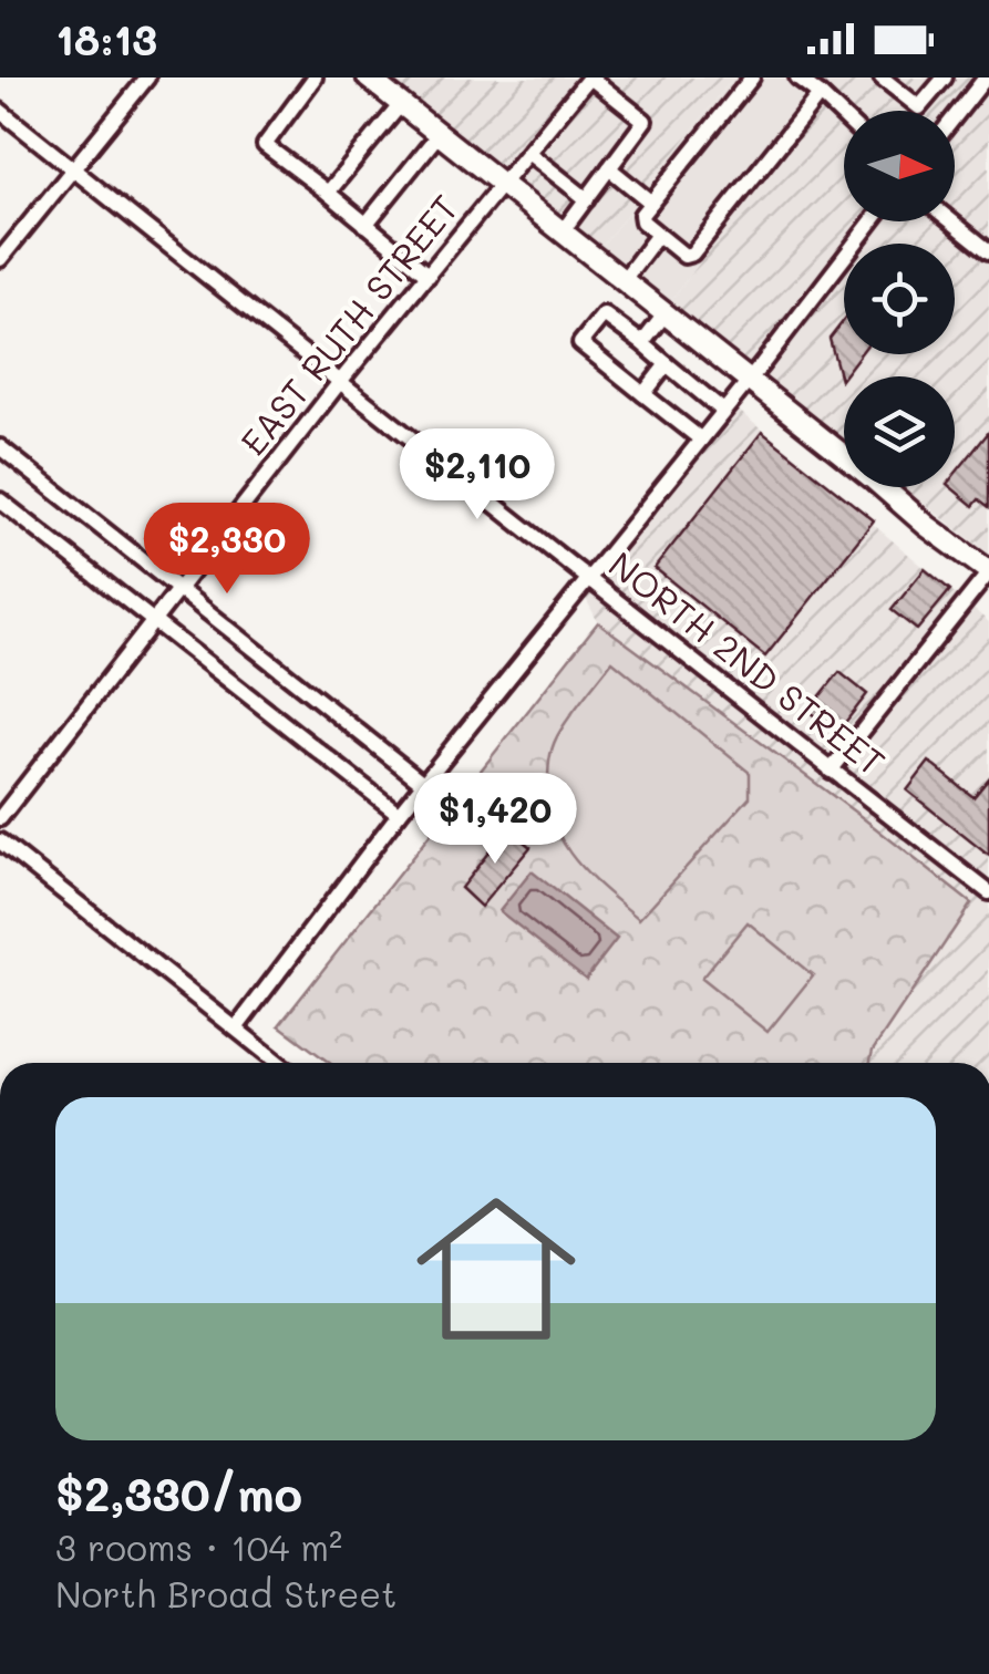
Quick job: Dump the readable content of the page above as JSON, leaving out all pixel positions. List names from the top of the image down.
{
  "streets": {
    "street": ["EAST RUTH STREET", "NORTH 2ND STREET"]
  },
  "crossings": [
    ["EAST RUTH STREET", "NORTH 2ND STREET"]
  ],
  "north": "right",
  "page": {
    "status": "18:13",
    "price": ["$2,110", "$2,330", "$1,420"],
    "list": [
      {
        "name": "$2,330/mo",
        "note": "3 rooms · 104 m² · North Broad Street"
      }
    ]
  }
}
